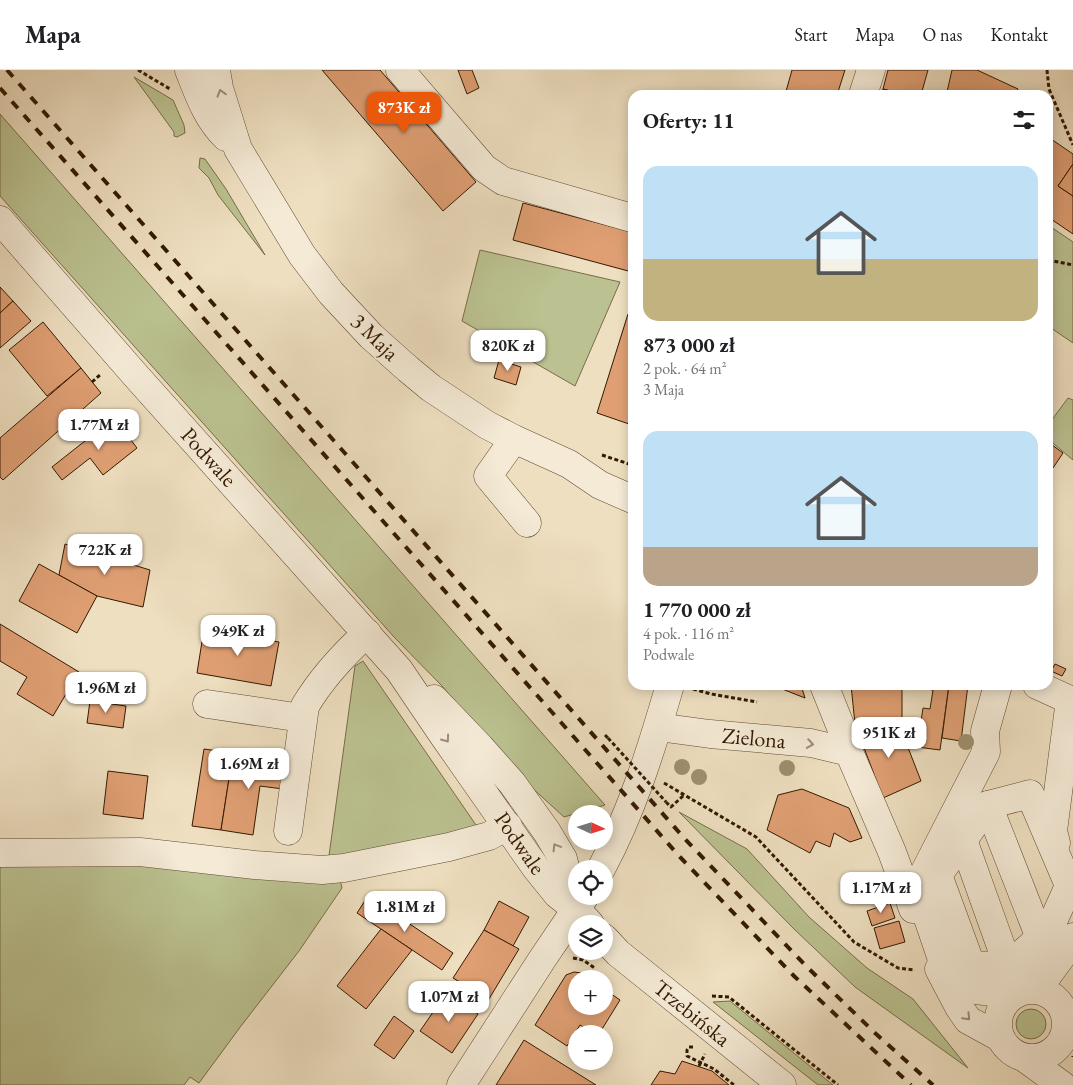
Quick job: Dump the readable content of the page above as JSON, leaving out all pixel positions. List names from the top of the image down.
{
  "streets": {
    "street": [
      "3 Maja",
      "Podwale",
      "Zielona",
      "Trzebińska"
    ]
  },
  "one_way": ["Zielona"],
  "north": "right",
  "page": {
    "header": "Mapa",
    "nav": [
      "Start",
      "Mapa",
      "O nas",
      "Kontakt"
    ],
    "heading": "Oferty: 11",
    "price": [
      "873K zł",
      "820K zł",
      "1.77M zł",
      "722K zł",
      "949K zł",
      "1.96M zł",
      "951K zł",
      "1.69M zł",
      "1.17M zł",
      "1.81M zł",
      "1.07M zł"
    ],
    "list": [
      {
        "name": "873 000 zł",
        "note": "2 pok. · 64 m² · 3 Maja"
      },
      {
        "name": "1 770 000 zł",
        "note": "4 pok. · 116 m² · Podwale"
      }
    ],
    "map_buttons": ["+", "−"]
  }
}
